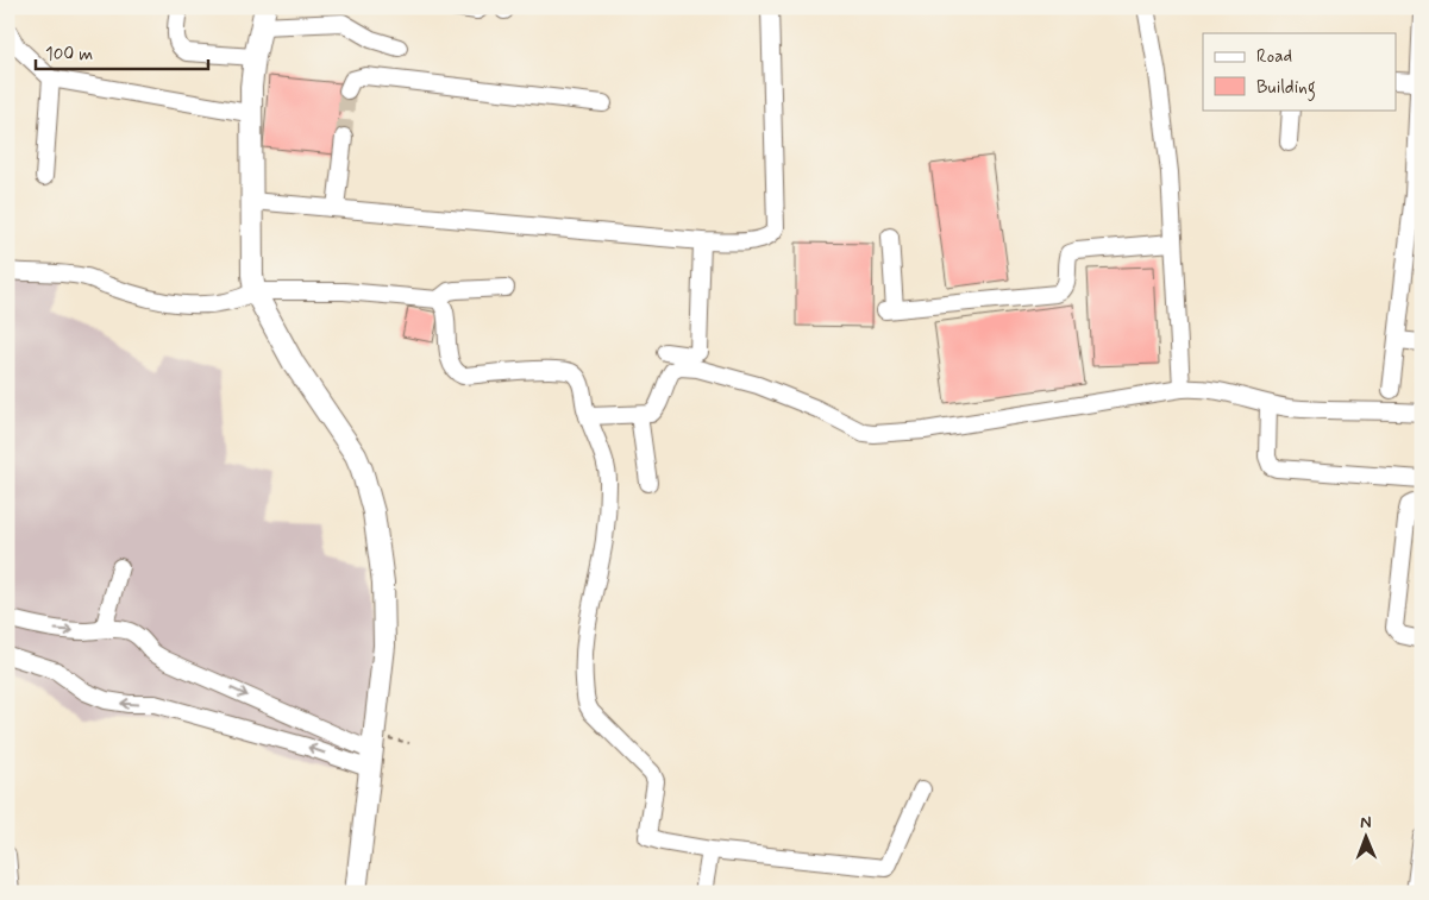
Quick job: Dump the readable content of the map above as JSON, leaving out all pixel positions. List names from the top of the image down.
{
  "legend": ["Road", "Building"],
  "scale_bar": "100 m",
  "north": "top"
}
